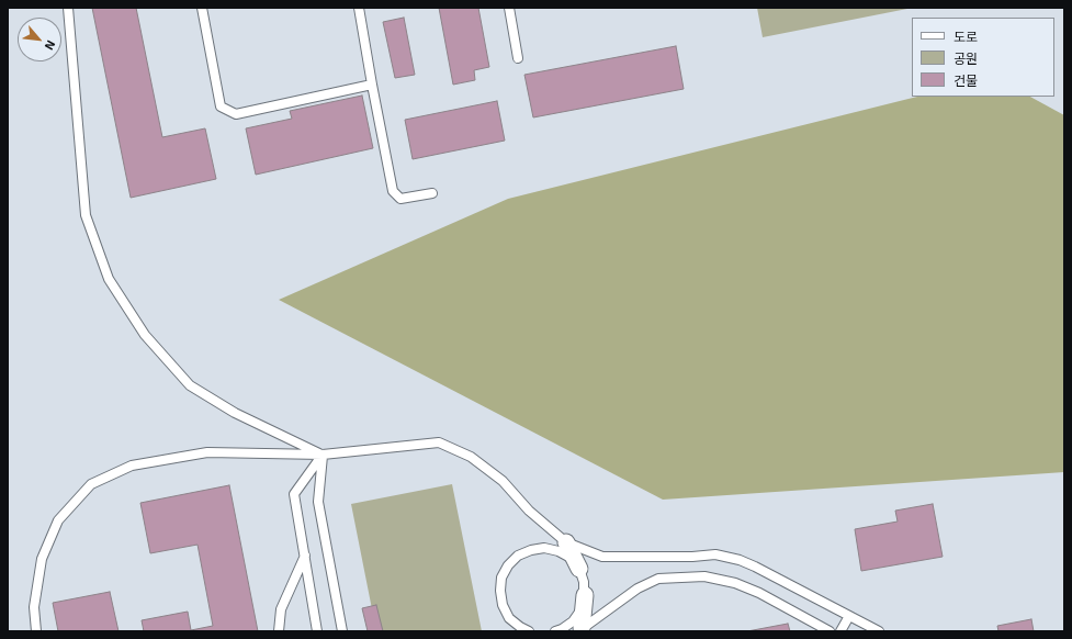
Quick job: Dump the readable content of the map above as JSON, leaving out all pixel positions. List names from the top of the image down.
{
  "legend": ["도로", "공원", "건물"],
  "north": "bottom right"
}
